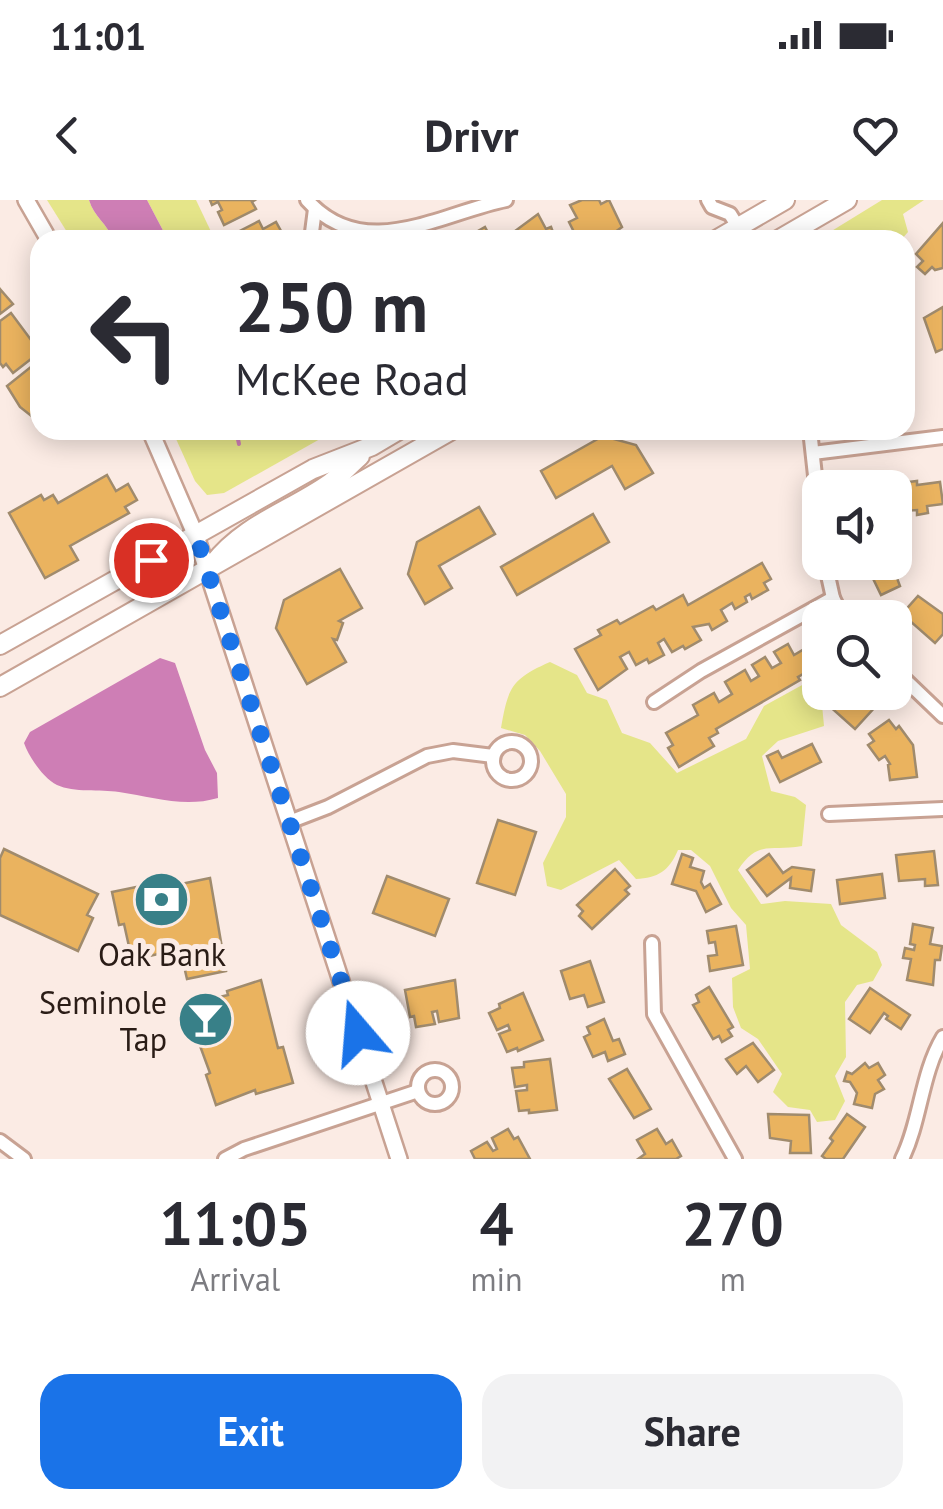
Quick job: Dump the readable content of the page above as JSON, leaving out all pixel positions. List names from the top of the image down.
{
  "places": {
    "bank": ["Oak Bank"],
    "bar": ["Seminole Tap"]
  },
  "page": {
    "status": "11:01",
    "header": "Drivr",
    "turn": ["250 m", "McKee Road"],
    "eta": [
      "11:05",
      "Arrival",
      "4",
      "min",
      "270",
      "m"
    ],
    "buttons": ["Exit", "Share"]
  }
}
